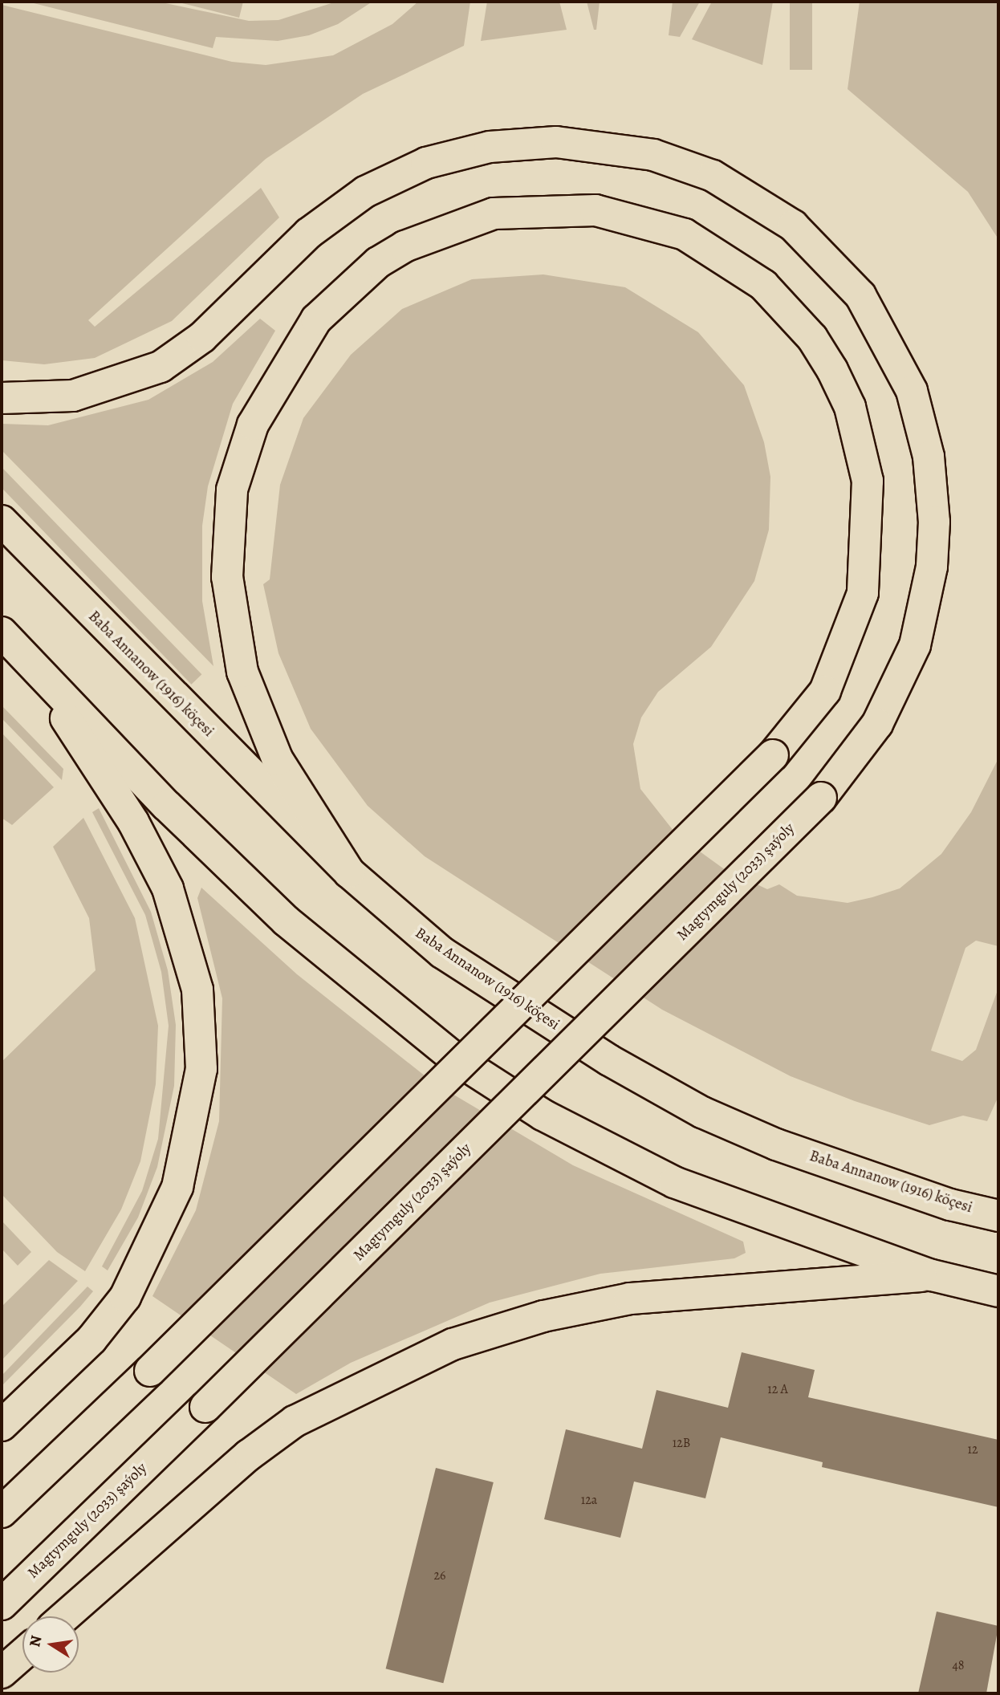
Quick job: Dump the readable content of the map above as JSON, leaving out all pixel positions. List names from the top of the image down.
{
  "streets": {
    "main road": ["Baba Annanow (1916) köçesi", "Magtymguly (2033) şaýoly"]
  },
  "house_numbers": [
    "12 A",
    "12B",
    "12",
    "12a",
    "26",
    "48"
  ],
  "north": "left"
}
